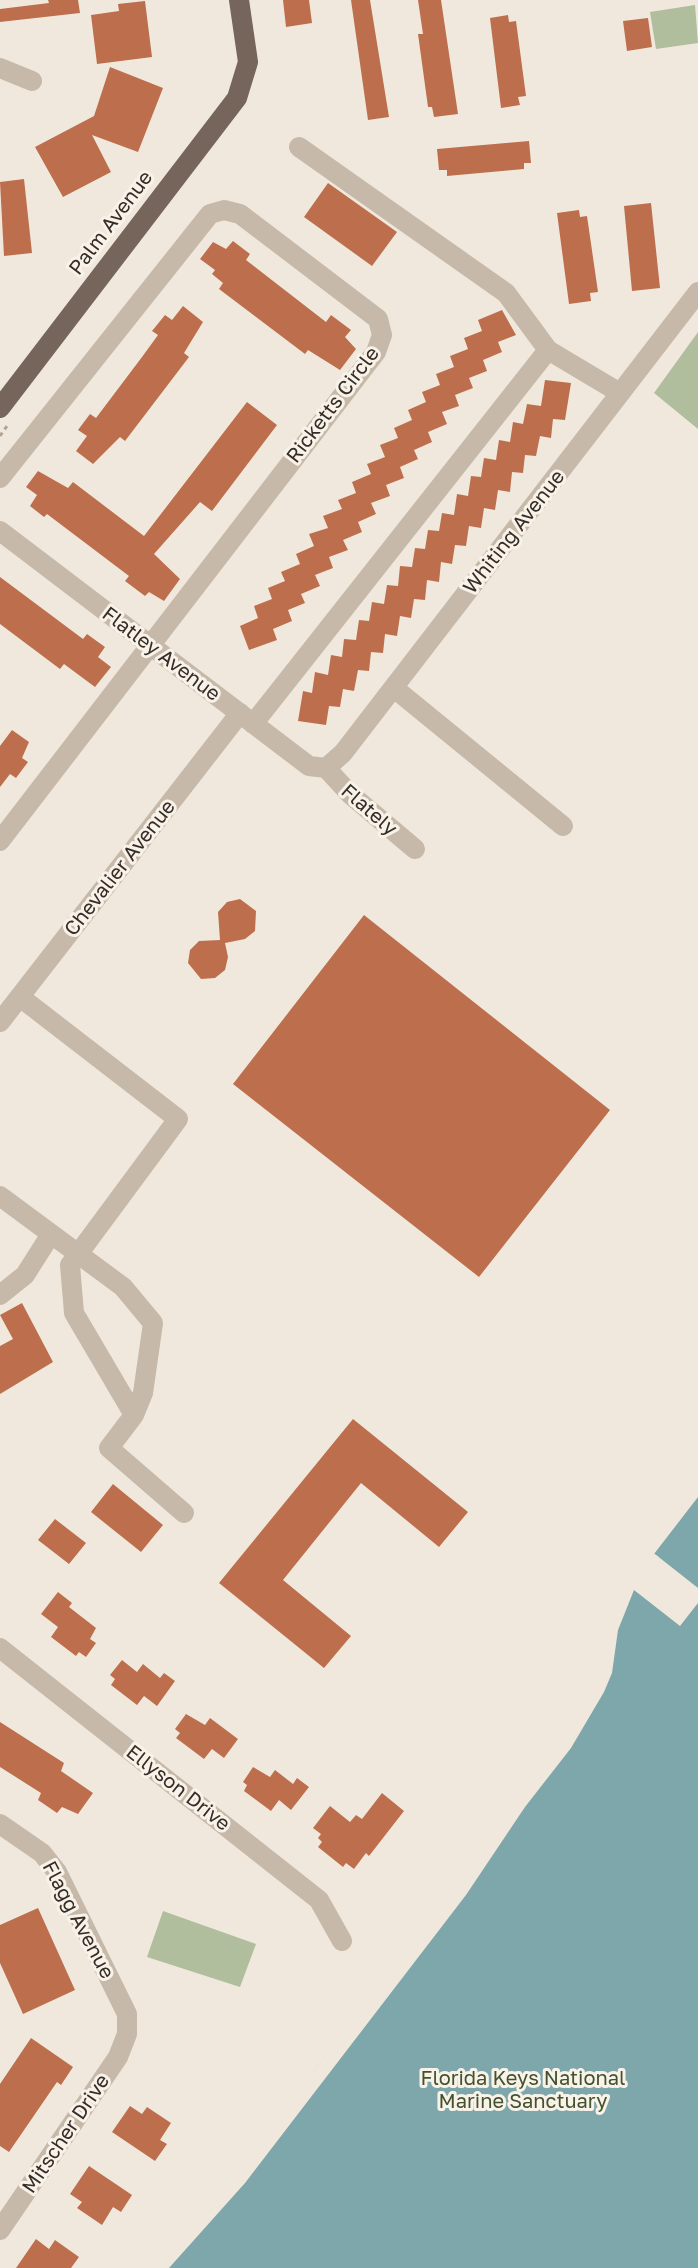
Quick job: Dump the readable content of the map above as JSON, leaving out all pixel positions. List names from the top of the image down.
{
  "streets": {
    "main road": ["Palm Avenue"],
    "street": [
      "Ricketts Circle",
      "Whiting Avenue",
      "Flatley Avenue",
      "Flately",
      "Chevalier Avenue",
      "Ellyson Drive",
      "Flagg Avenue",
      "Mitscher Drive"
    ]
  },
  "crossings": [
    ["Ricketts Circle", "Flatley Avenue"],
    ["Whiting Avenue", "Flatley Avenue"],
    ["Whiting Avenue", "Flately"],
    ["Flatley Avenue", "Flately"],
    ["Flatley Avenue", "Chevalier Avenue"],
    ["Flagg Avenue", "Mitscher Drive"]
  ],
  "parks": ["Florida Keys National Marine Sanctuary"]
}
